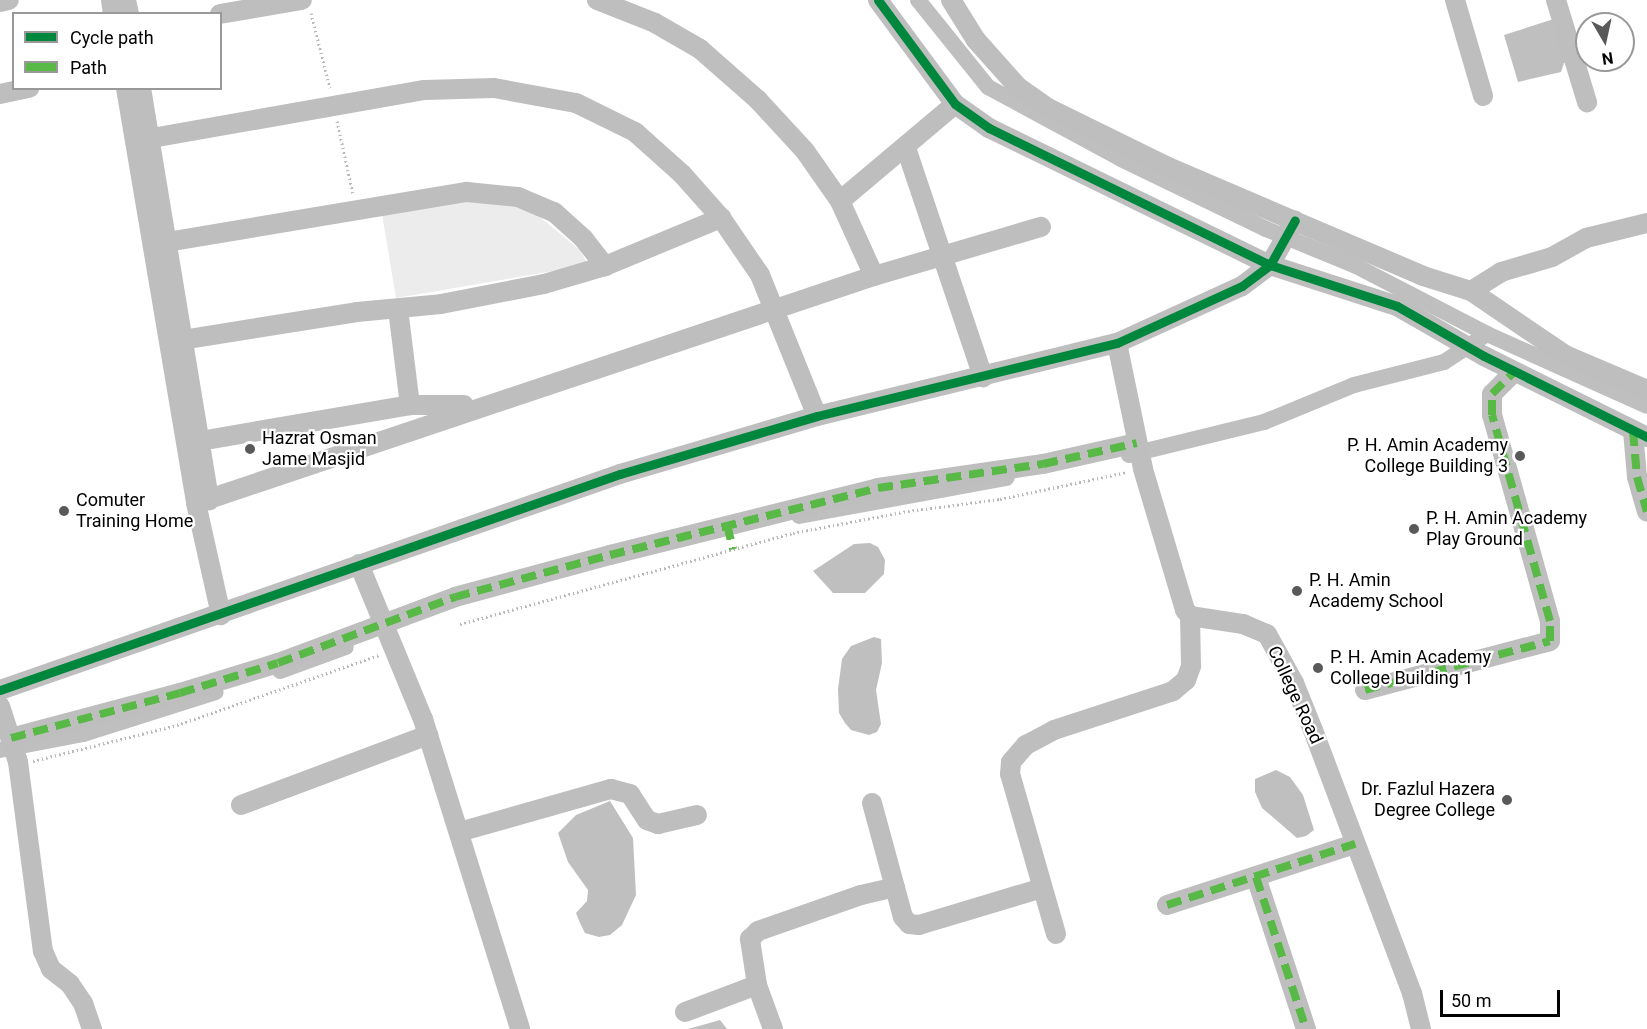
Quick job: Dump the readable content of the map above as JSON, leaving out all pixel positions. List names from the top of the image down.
{
  "streets": {
    "street": ["College Road"]
  },
  "places": [
    "Hazrat Osman Jame Masjid",
    "P. H. Amin Academy College Building 3",
    "Comuter Training Home",
    "P. H. Amin Academy Play Ground",
    "P. H. Amin Academy School",
    "P. H. Amin Academy College Building 1",
    "Dr. Fazlul Hazera Degree College"
  ],
  "legend": ["Cycle path", "Path"],
  "scale_bar": "50 m",
  "north": "bottom"
}
